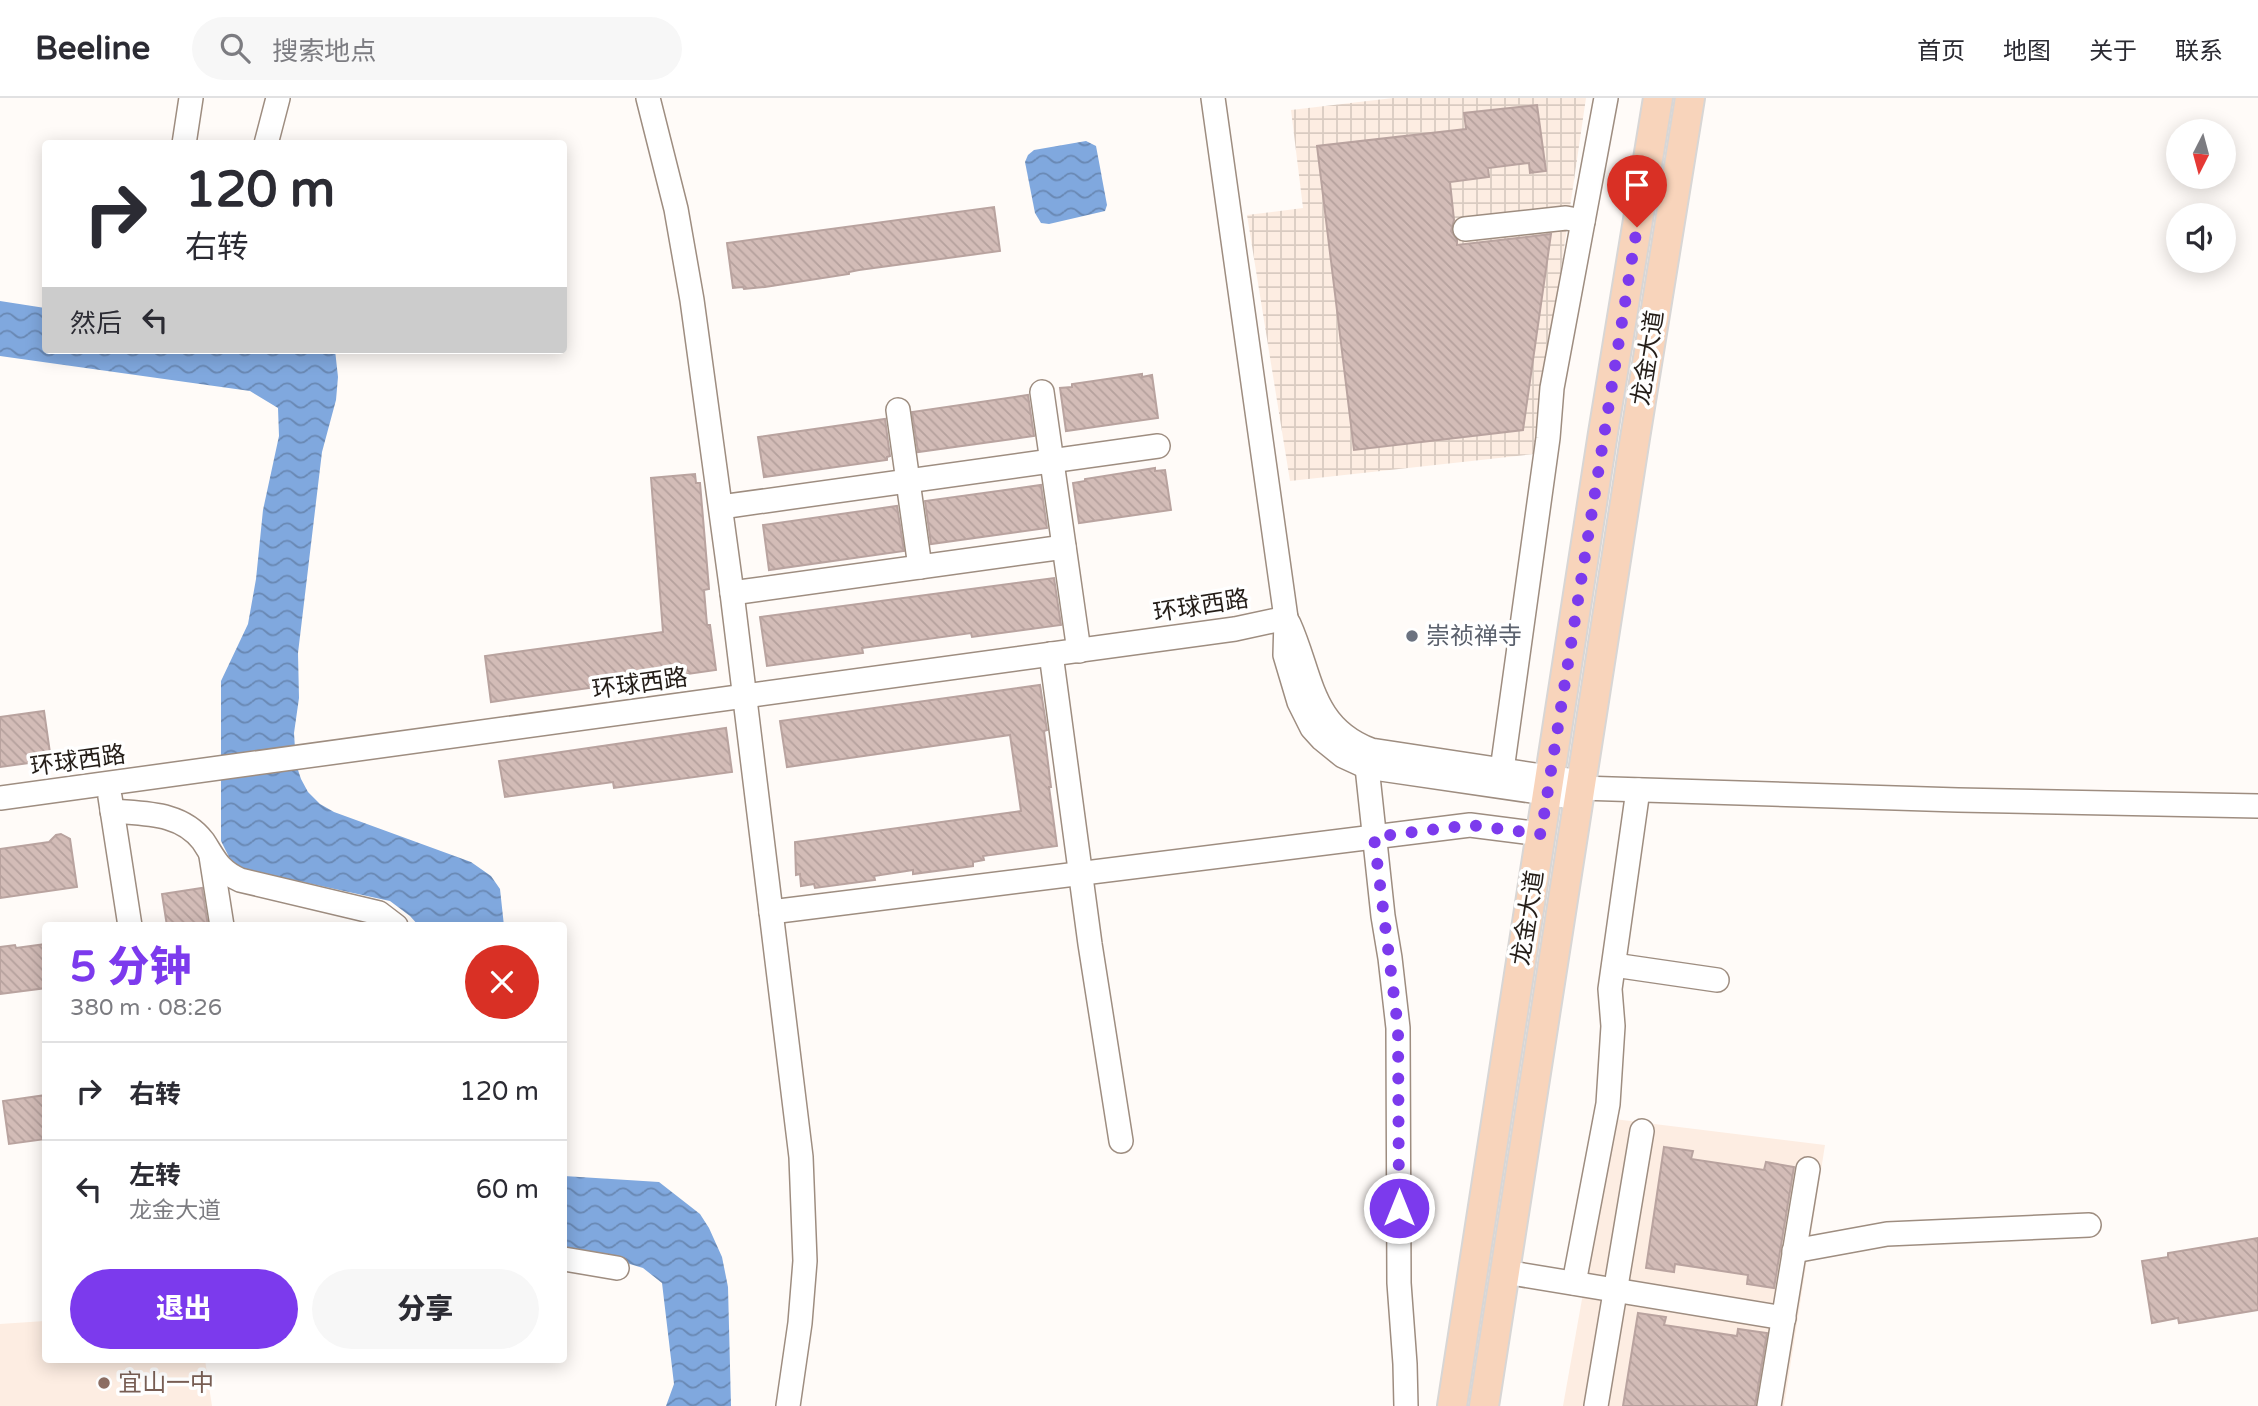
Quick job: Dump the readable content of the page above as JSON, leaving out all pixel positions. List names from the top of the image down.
{
  "streets": {
    "main road": ["龙金大道"],
    "street": ["环球西路"]
  },
  "places": ["崇祯禅寺", "宜山一中"],
  "north": "bottom",
  "page": {
    "header": "Beeline",
    "search": "搜索地点",
    "nav": [
      "首页",
      "地图",
      "关于",
      "联系"
    ],
    "turn": ["120 m", "右转"],
    "then": "然后",
    "heading": ["5 分钟", "380 m · 08:26"],
    "list": [
      {
        "name": "右转",
        "value": "120 m"
      },
      {
        "name": "左转",
        "note": "龙金大道",
        "value": "60 m"
      }
    ],
    "buttons": ["退出", "分享"]
  }
}
